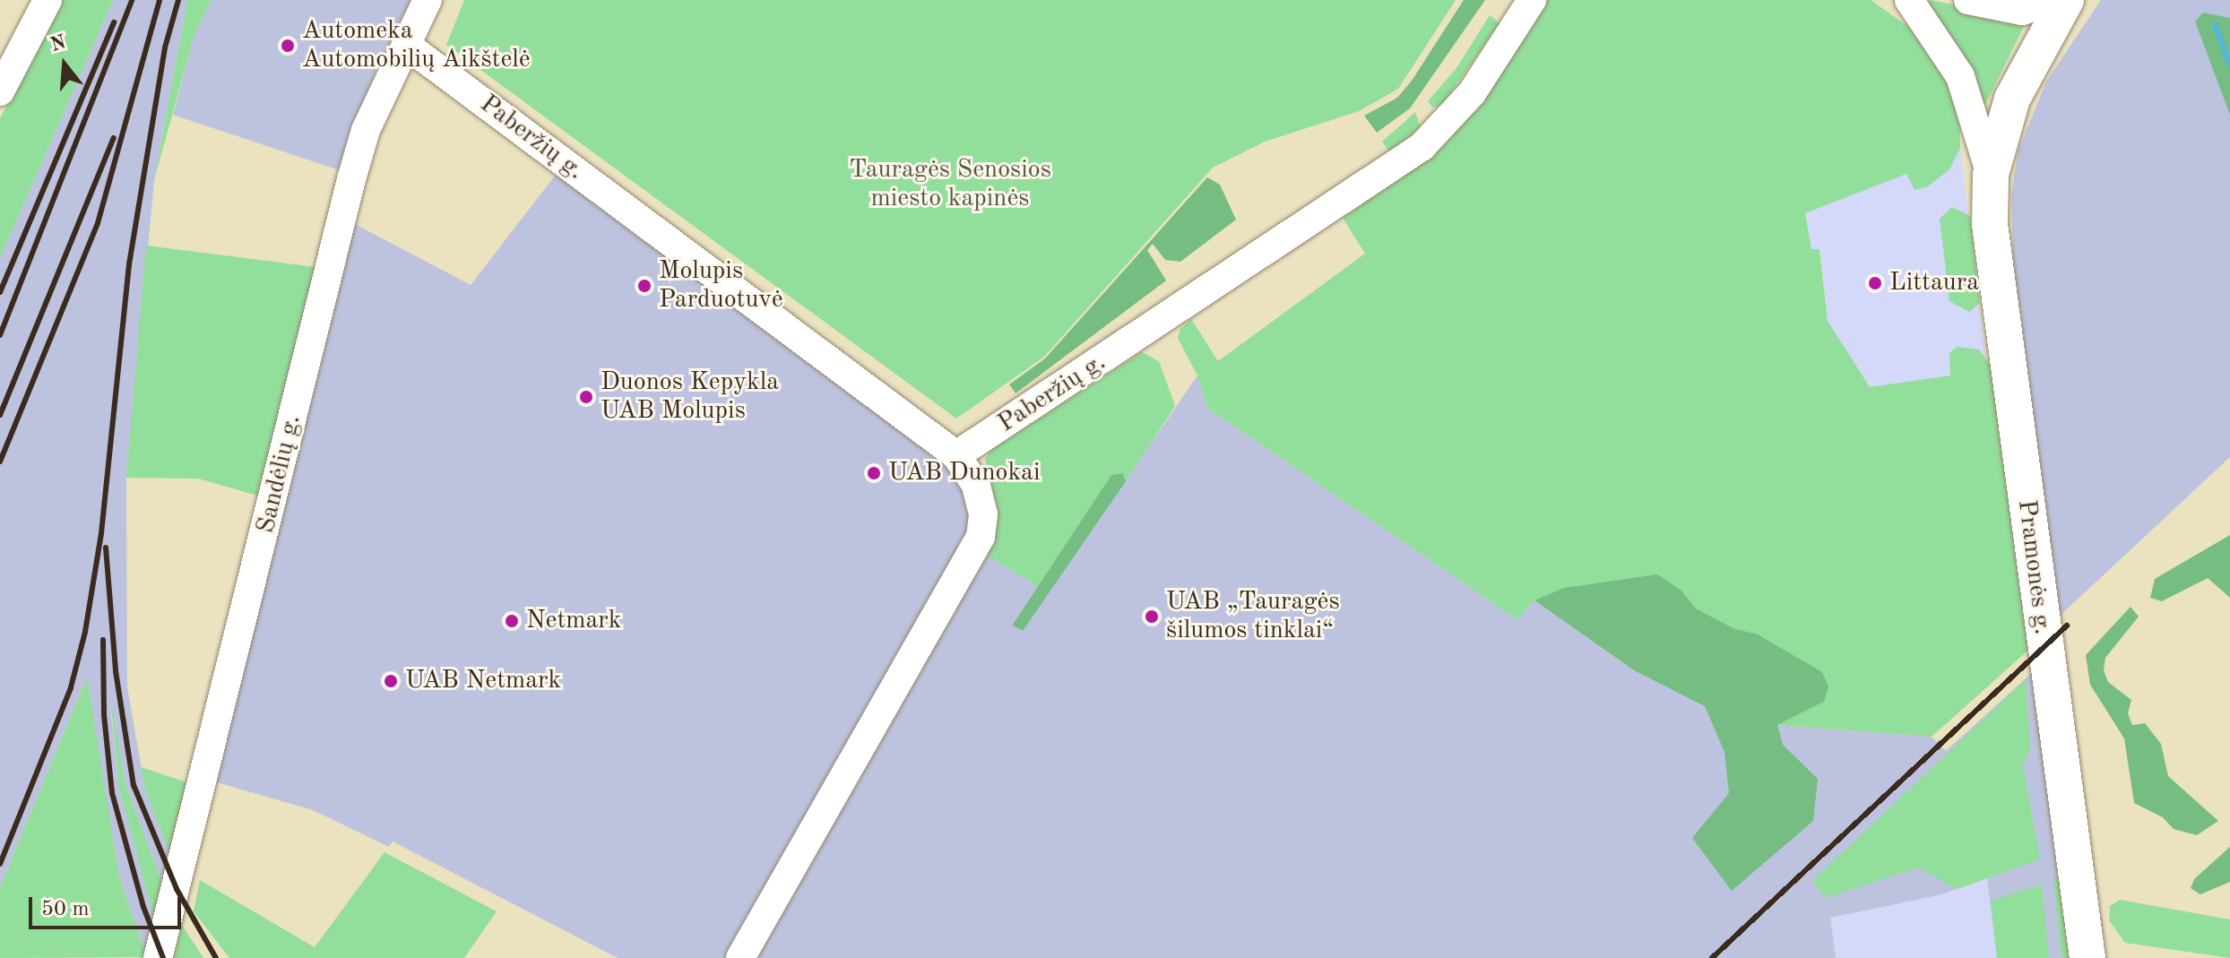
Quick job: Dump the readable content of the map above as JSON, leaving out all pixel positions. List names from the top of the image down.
{
  "streets": {
    "main road": ["Pramonės g."],
    "street": ["Paberžių g.", "Sandėlių g."]
  },
  "crossings": [
    ["Paberžių g.", "Sandėlių g."]
  ],
  "parks": ["Tauragės Senosios miesto kapinės"],
  "places": [
    "Automeka Automobilių Aikštelė",
    "Littaura",
    "Molupis Parduotuvė",
    "Duonos Kepykla UAB Molupis",
    "UAB Dunokai",
    "UAB „Tauragės šilumos tinklai“",
    "Netmark",
    "UAB Netmark"
  ],
  "scale_bar": "50 m",
  "north": "top"
}
